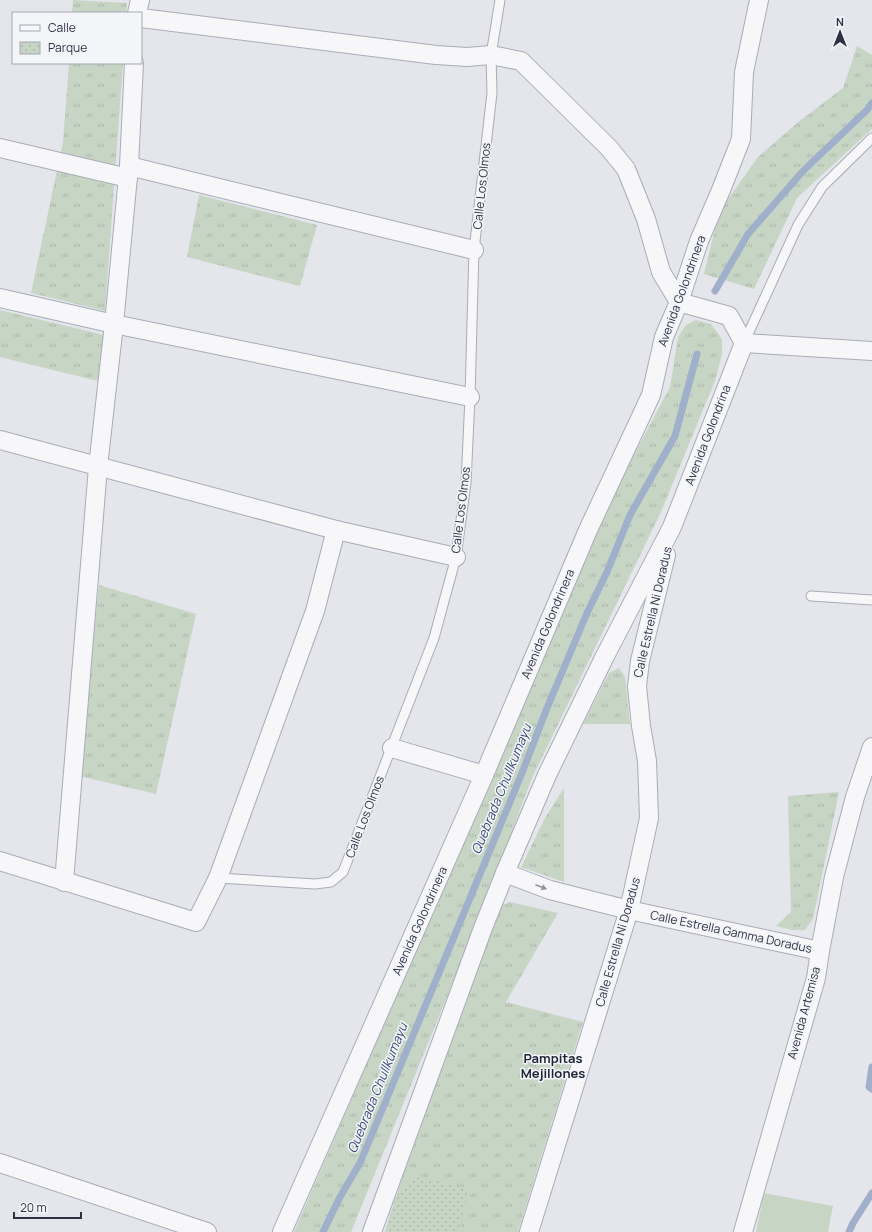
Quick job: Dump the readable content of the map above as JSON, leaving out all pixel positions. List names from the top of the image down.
{
  "streets": {
    "street": [
      "Avenida Golondrinera",
      "Avenida Golondrina",
      "Calle Estrella Ni Doradus",
      "Calle Estrella Gamma Doradus",
      "Avenida Artemisa"
    ],
    "lane": ["Calle Los Olmos"]
  },
  "crossings": [
    ["Avenida Golondrina", "Calle Estrella Ni Doradus"],
    ["Calle Estrella Ni Doradus", "Calle Estrella Gamma Doradus"],
    ["Calle Estrella Gamma Doradus", "Avenida Artemisa"]
  ],
  "one_way": ["Calle Estrella Gamma Doradus"],
  "districts": ["Pampitas Mejillones"],
  "water": ["Quebrada Chullkumayu"],
  "legend": ["Calle", "Parque"],
  "scale_bar": "20 m",
  "north": "top"
}
